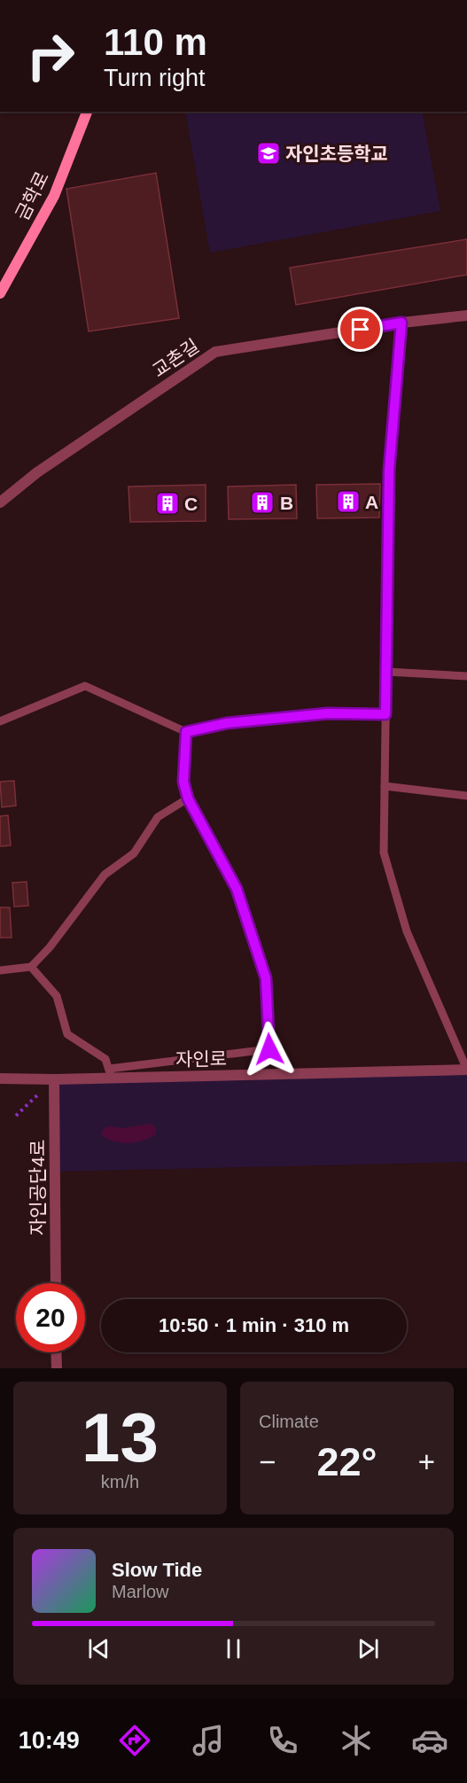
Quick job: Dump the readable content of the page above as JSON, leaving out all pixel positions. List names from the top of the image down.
{
  "streets": {
    "main road": ["금학로"],
    "street": ["교촌길", "자인로", "자인공단4로"]
  },
  "crossings": [
    ["자인로", "자인공단4로"]
  ],
  "places": {
    "school or university": ["자인초등학교"],
    "building": ["A", "B", "C"]
  },
  "page": {
    "turn": ["110 m", "Turn right"],
    "limit": "20",
    "trip": "10:50 · 1 min · 310 m",
    "tile": [
      ["13", "km/h"],
      "Climate"
    ],
    "heat": ["−", "22°", "+"],
    "song": ["Slow Tide", "Marlow"],
    "tabs": "10:49"
  }
}
